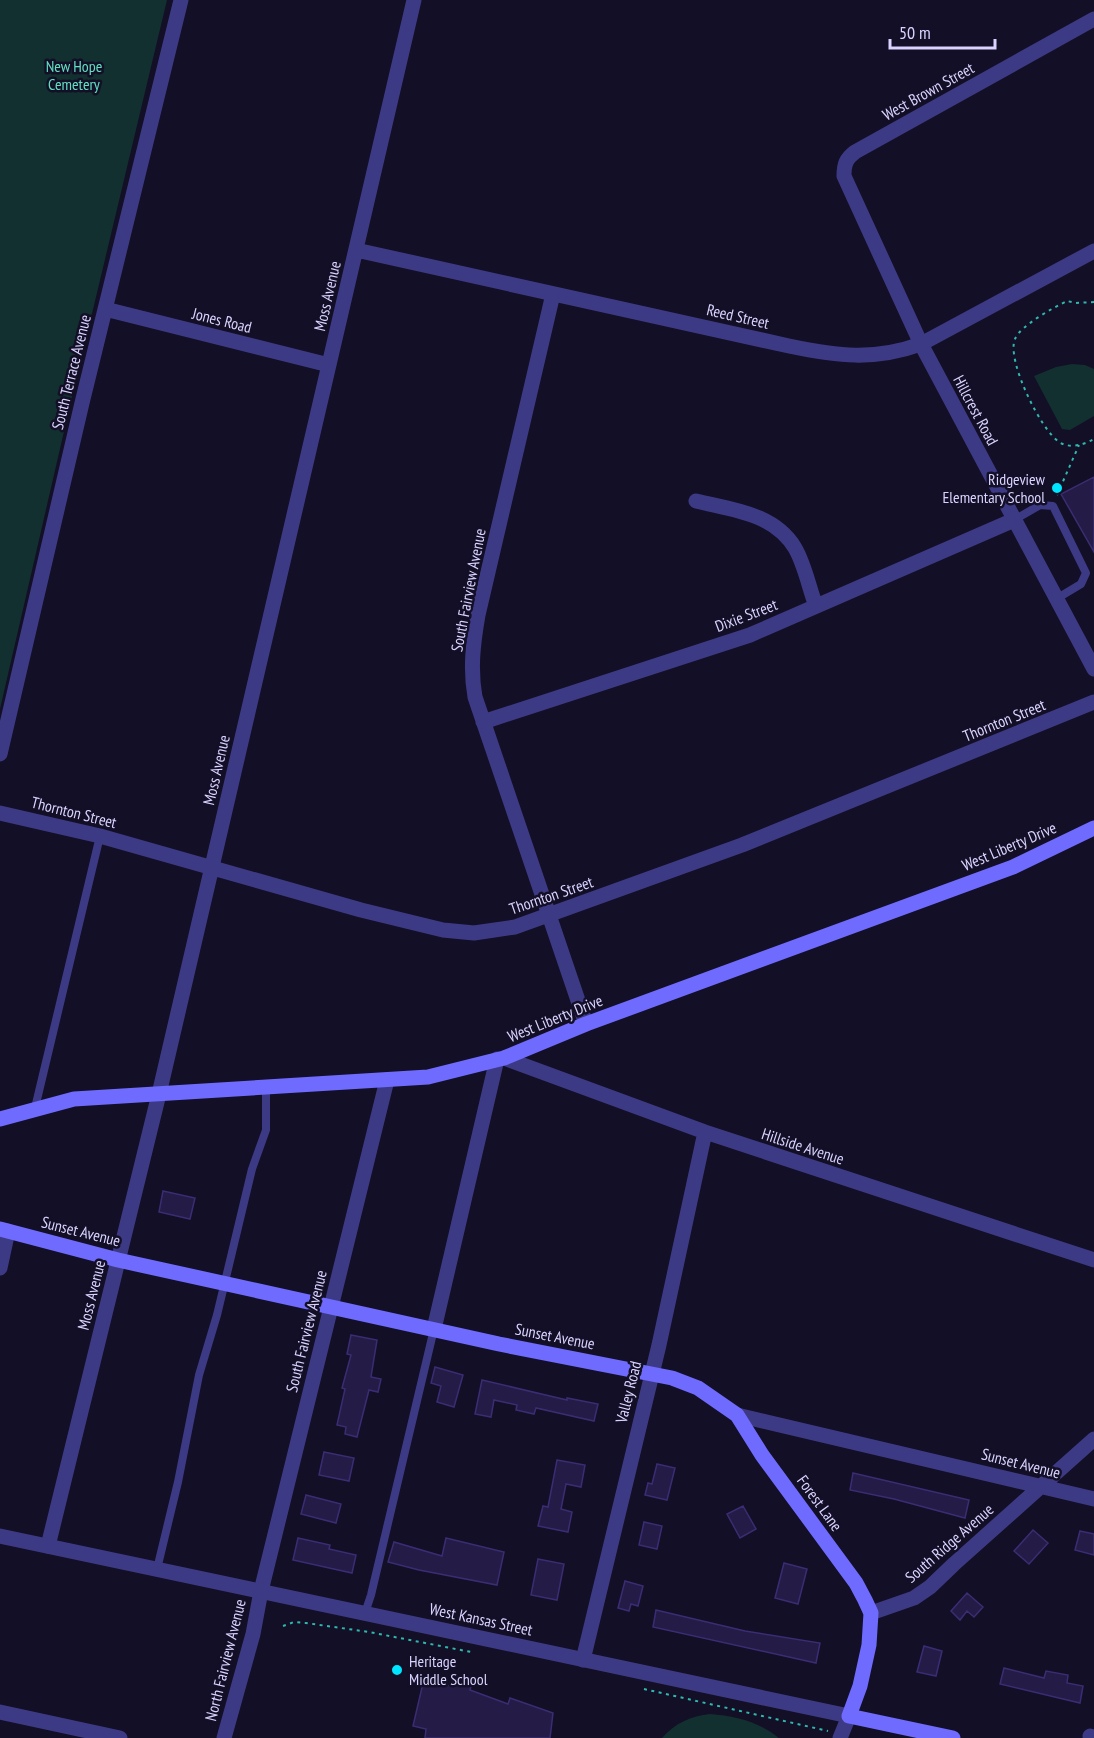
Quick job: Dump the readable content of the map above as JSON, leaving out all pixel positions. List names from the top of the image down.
{
  "streets": {
    "main road": [
      "West Liberty Drive",
      "Sunset Avenue",
      "Forest Lane",
      "West Kansas Street"
    ],
    "street": [
      "West Brown Street",
      "Moss Avenue",
      "Reed Street",
      "Jones Road",
      "South Terrace Avenue",
      "Hillcrest Road",
      "South Fairview Avenue",
      "Dixie Street",
      "Thornton Street",
      "Hillside Avenue",
      "Valley Road",
      "South Ridge Avenue",
      "North Fairview Avenue"
    ]
  },
  "crossings": [
    ["West Brown Street", "Hillcrest Road"],
    ["Moss Avenue", "Reed Street"],
    ["Moss Avenue", "Jones Road"],
    ["Moss Avenue", "Thornton Street"],
    ["Moss Avenue", "West Liberty Drive"],
    ["Moss Avenue", "Sunset Avenue"],
    ["Moss Avenue", "West Kansas Street"],
    ["Reed Street", "Hillcrest Road"],
    ["Reed Street", "South Fairview Avenue"],
    ["Jones Road", "South Terrace Avenue"],
    ["Hillcrest Road", "Dixie Street"],
    ["South Fairview Avenue", "Dixie Street"],
    ["South Fairview Avenue", "Thornton Street"],
    ["South Fairview Avenue", "West Liberty Drive"],
    ["South Fairview Avenue", "Sunset Avenue"],
    ["South Fairview Avenue", "West Kansas Street"],
    ["South Fairview Avenue", "North Fairview Avenue"],
    ["West Liberty Drive", "Hillside Avenue"],
    ["Hillside Avenue", "Valley Road"],
    ["Sunset Avenue", "Valley Road"],
    ["Sunset Avenue", "Forest Lane"],
    ["Sunset Avenue", "South Ridge Avenue"],
    ["Valley Road", "West Kansas Street"],
    ["Forest Lane", "South Ridge Avenue"],
    ["West Kansas Street", "North Fairview Avenue"]
  ],
  "parks": ["New Hope Cemetery"],
  "places": ["Ridgeview Elementary School", "Heritage Middle School"],
  "scale_bar": "50 m"
}
